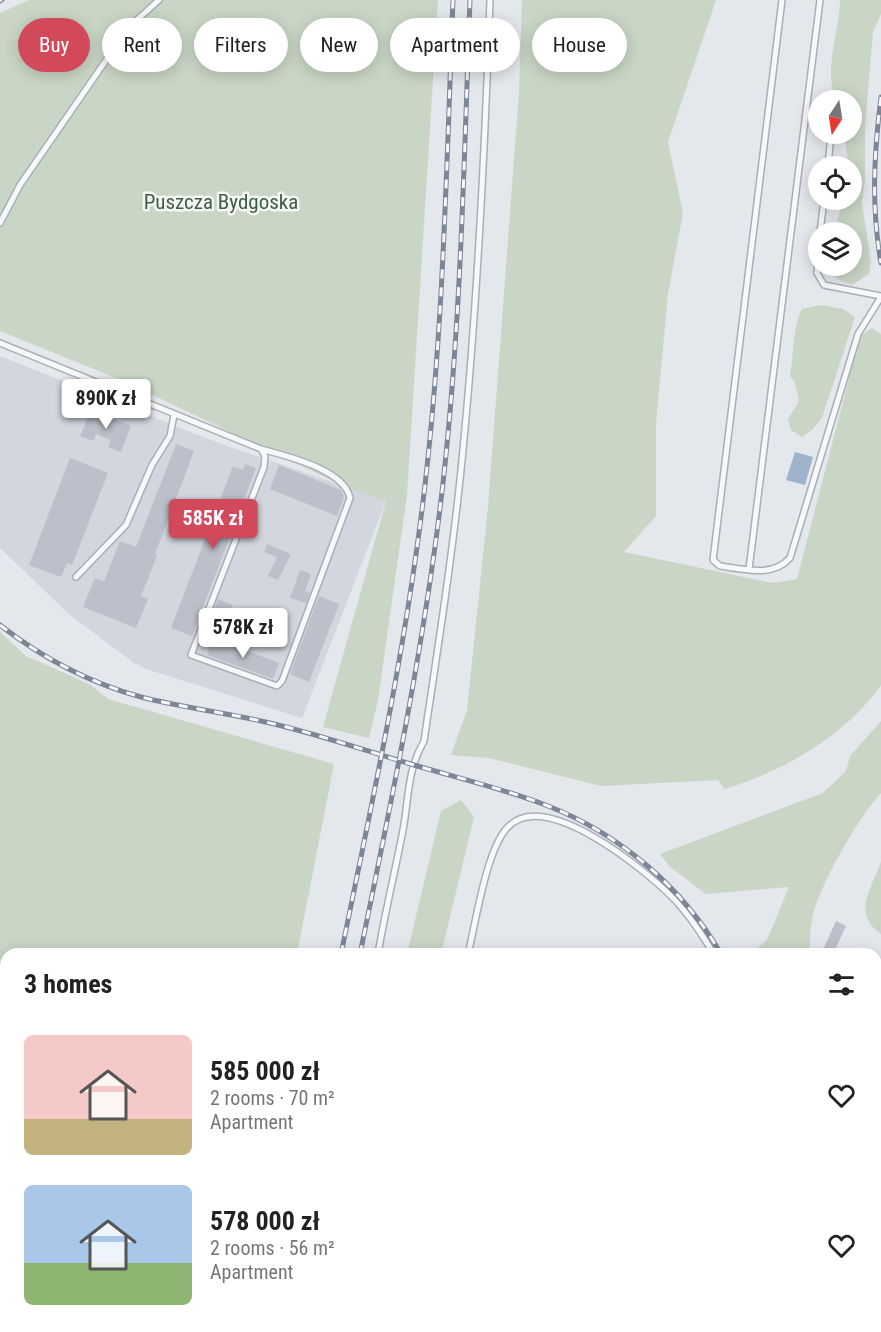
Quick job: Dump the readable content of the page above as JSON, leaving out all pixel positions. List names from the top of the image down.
{
  "parks": ["Puszcza Bydgoska"],
  "north": "bottom",
  "page": {
    "chip": [
      "Buy",
      "Rent",
      "Filters",
      "New",
      "Apartment",
      "House"
    ],
    "price": ["890K zł", "585K zł", "578K zł"],
    "heading": "3 homes",
    "list": [
      {
        "name": "585 000 zł",
        "note": "2 rooms · 70 m² · Apartment"
      },
      {
        "name": "578 000 zł",
        "note": "2 rooms · 56 m² · Apartment"
      }
    ]
  }
}
